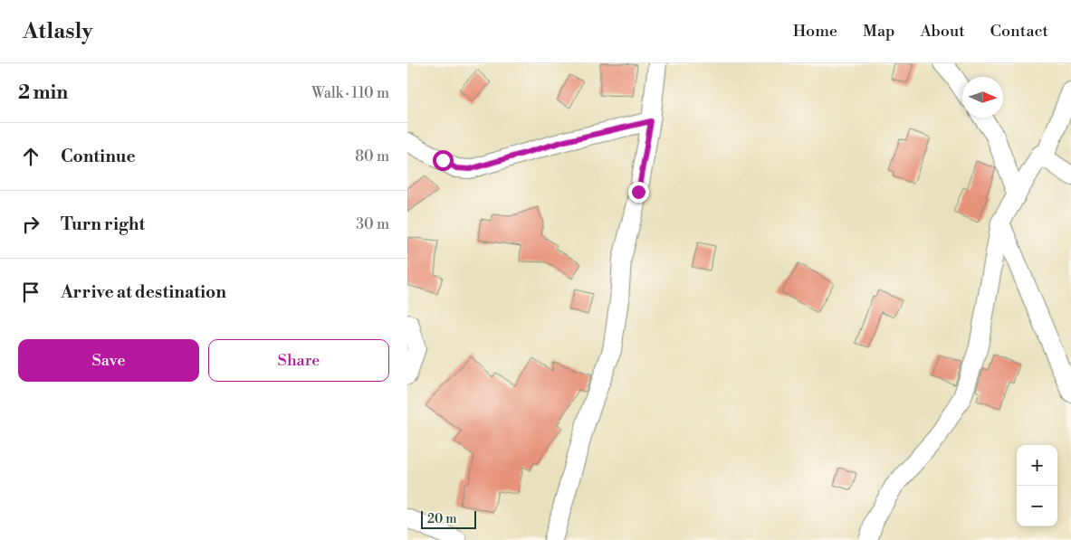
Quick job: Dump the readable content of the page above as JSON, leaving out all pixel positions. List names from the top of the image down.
{
  "scale_bar": "20 m",
  "north": "right",
  "page": {
    "header": "Atlasly",
    "nav": [
      "Home",
      "Map",
      "About",
      "Contact"
    ],
    "heading": ["2 min", "Walk · 110 m"],
    "list": [
      ["Continue", "80 m"],
      ["Turn right", "30 m"],
      "Arrive at destination"
    ],
    "buttons": ["Save", "Share"],
    "map_buttons": ["+", "−"],
    "scale": "20 m"
  }
}
